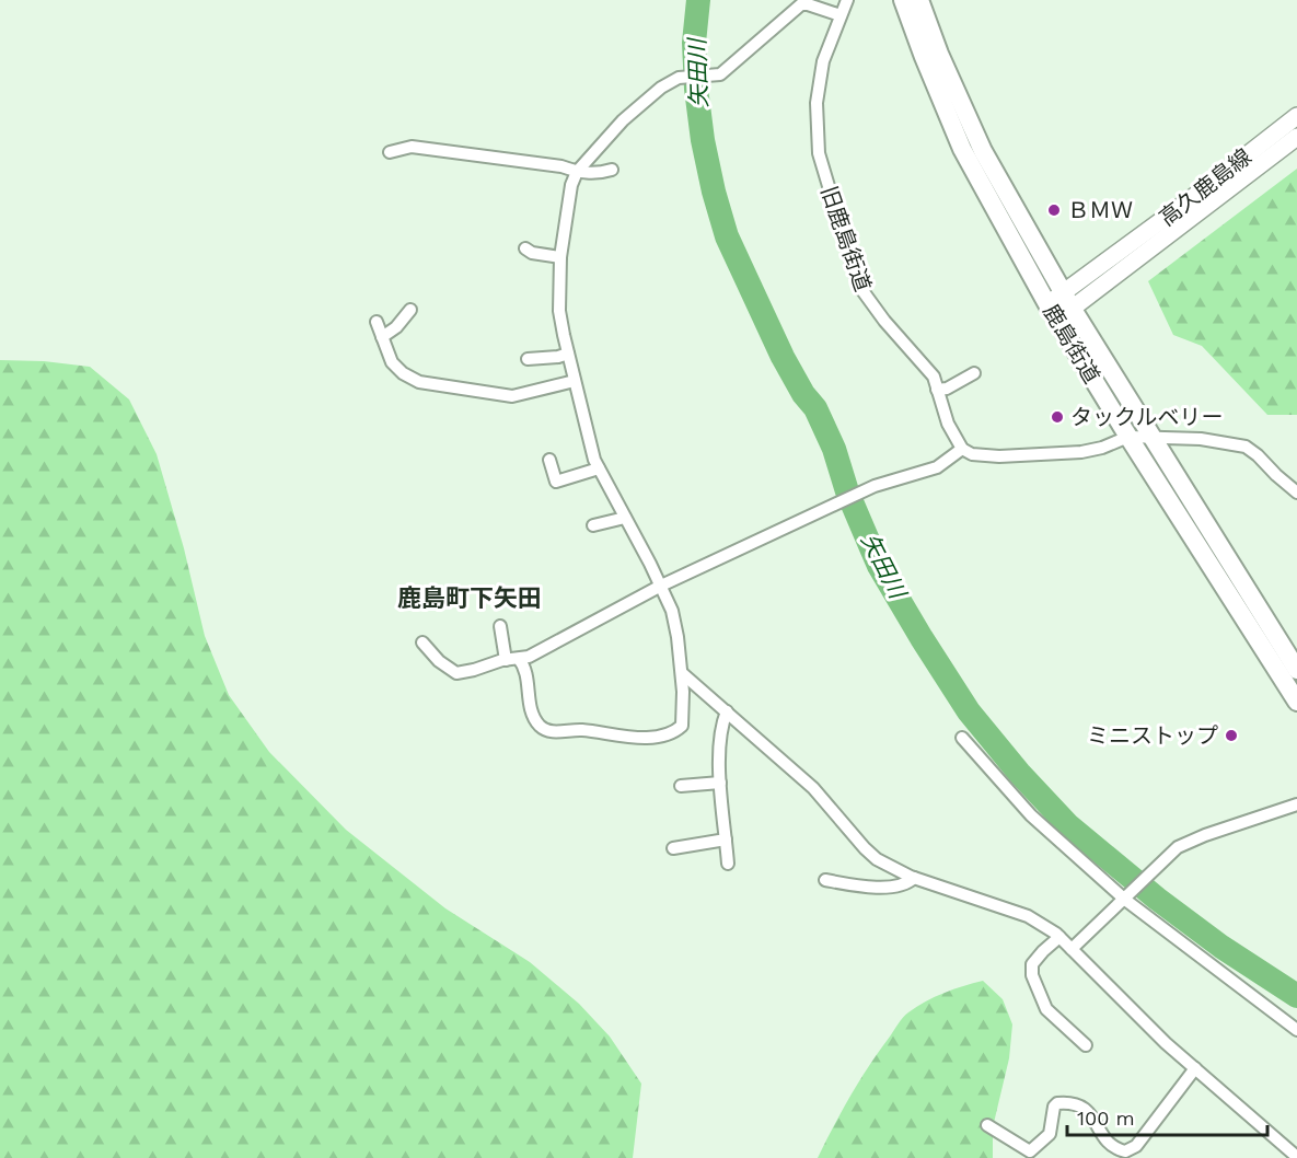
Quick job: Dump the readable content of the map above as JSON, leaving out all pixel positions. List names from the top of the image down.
{
  "streets": {
    "main road": ["高久鹿島線", "鹿島街道"],
    "street": ["旧鹿島街道"]
  },
  "crossings": [
    ["高久鹿島線", "鹿島街道"]
  ],
  "districts": ["鹿島町下矢田"],
  "water": ["矢田川"],
  "places": ["ＢＭＷ", "タックルベリー", "ミニストップ"],
  "scale_bar": "100 m"
}
